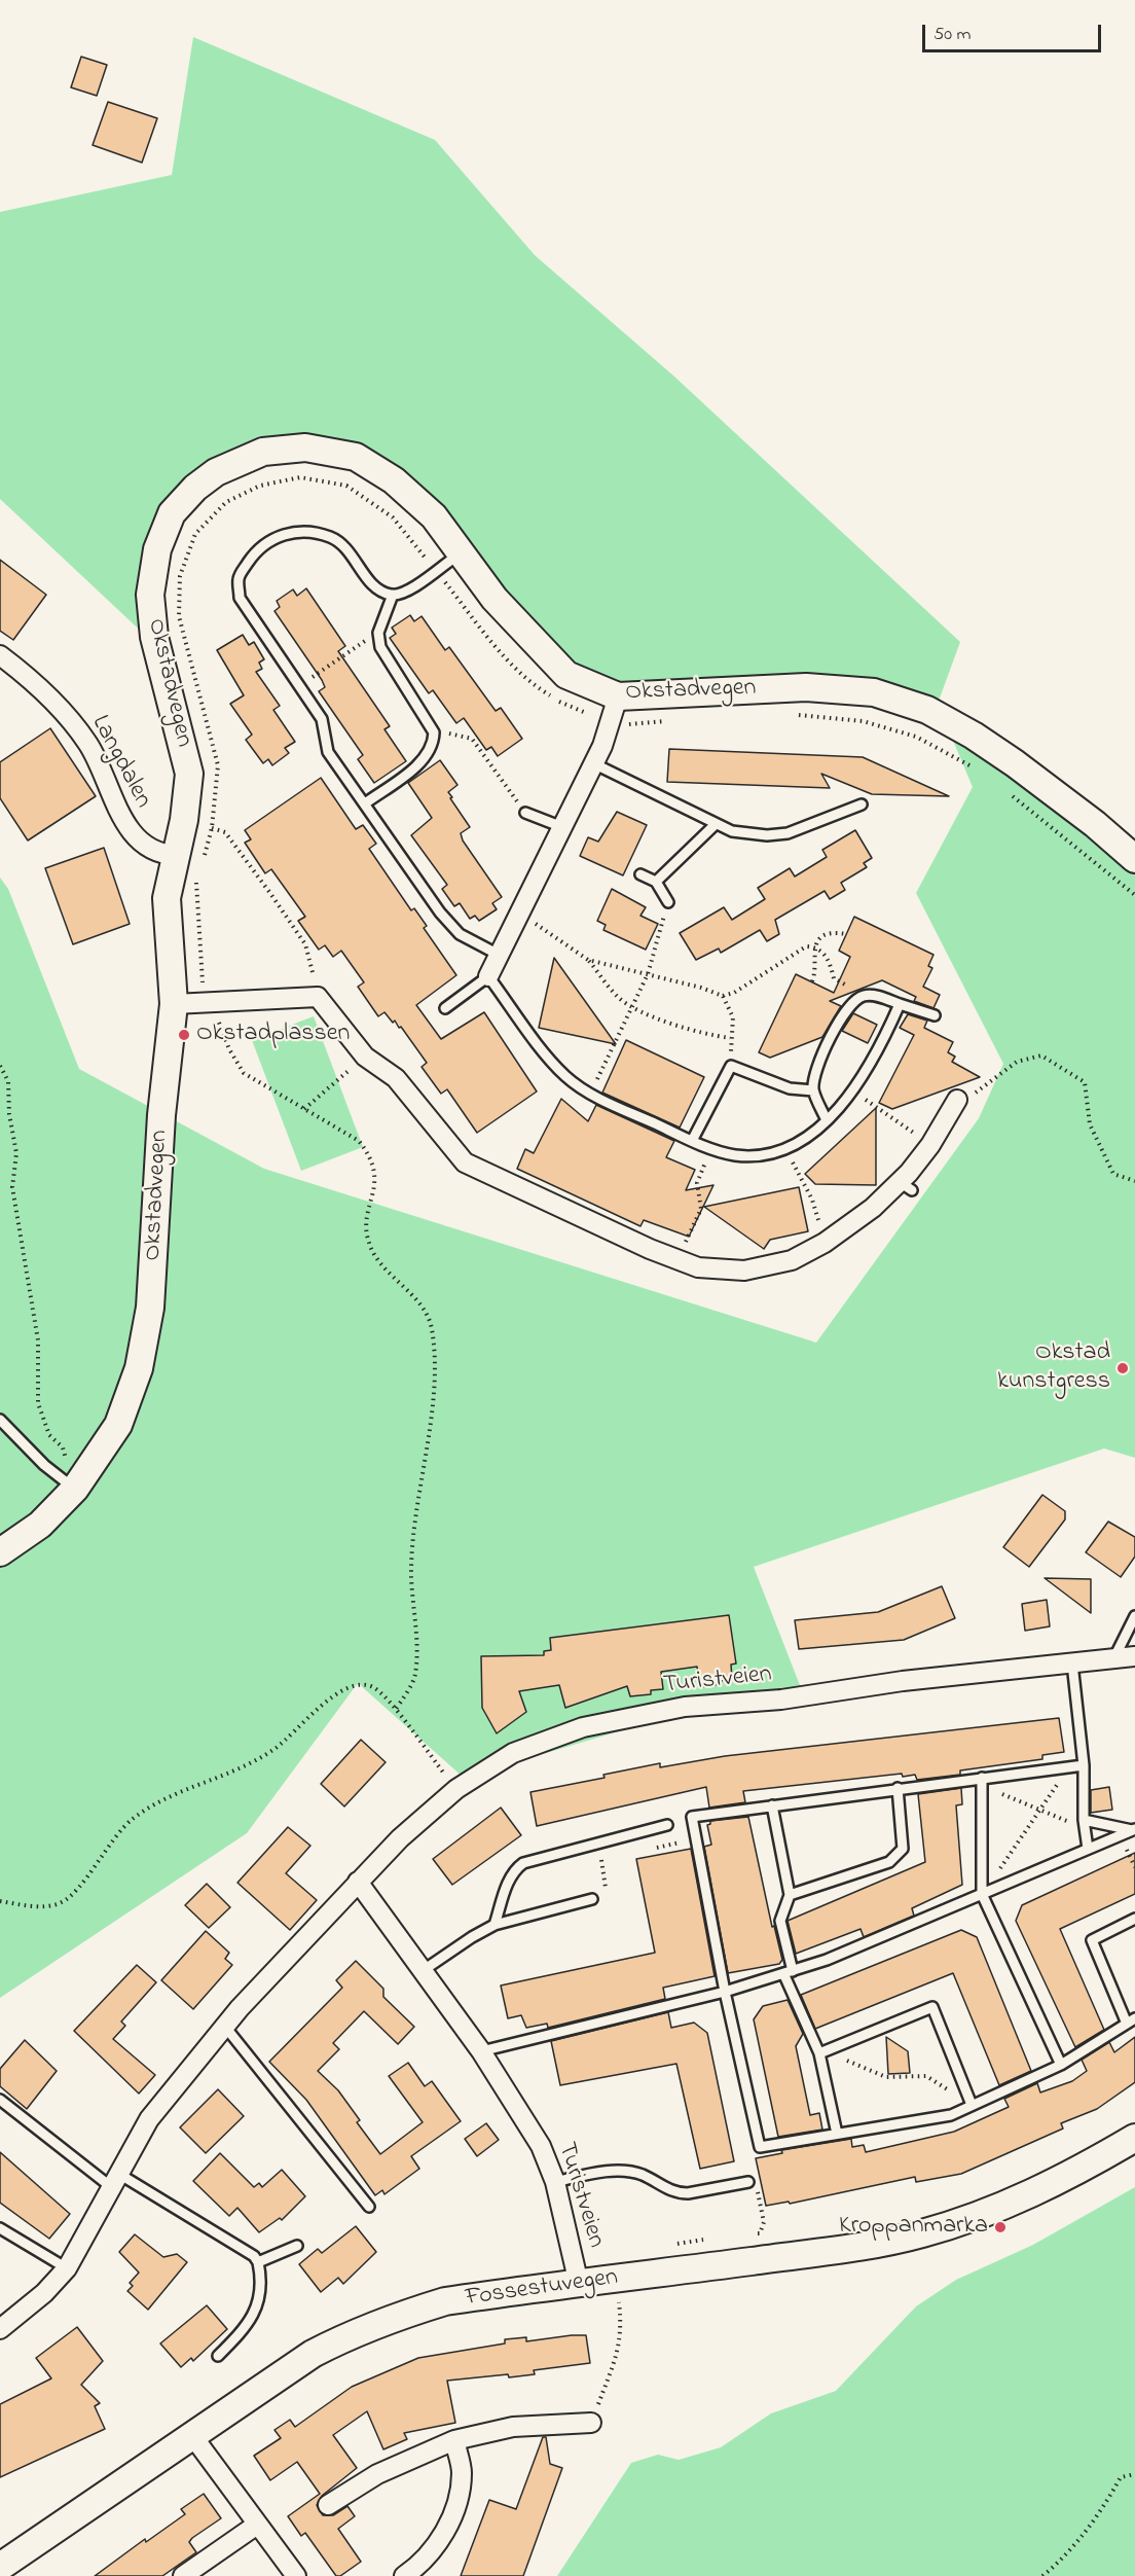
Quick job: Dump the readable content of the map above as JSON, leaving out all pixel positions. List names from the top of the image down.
{
  "streets": {
    "street": [
      "Okstadvegen",
      "Langdalen",
      "Turistveien",
      "Fossestuvegen"
    ]
  },
  "crossings": [
    ["Okstadvegen", "Langdalen"],
    ["Turistveien", "Fossestuvegen"]
  ],
  "places": ["Okstadplassen", "Okstad kunstgress", "Kroppanmarka"],
  "scale_bar": "50 m"
}
